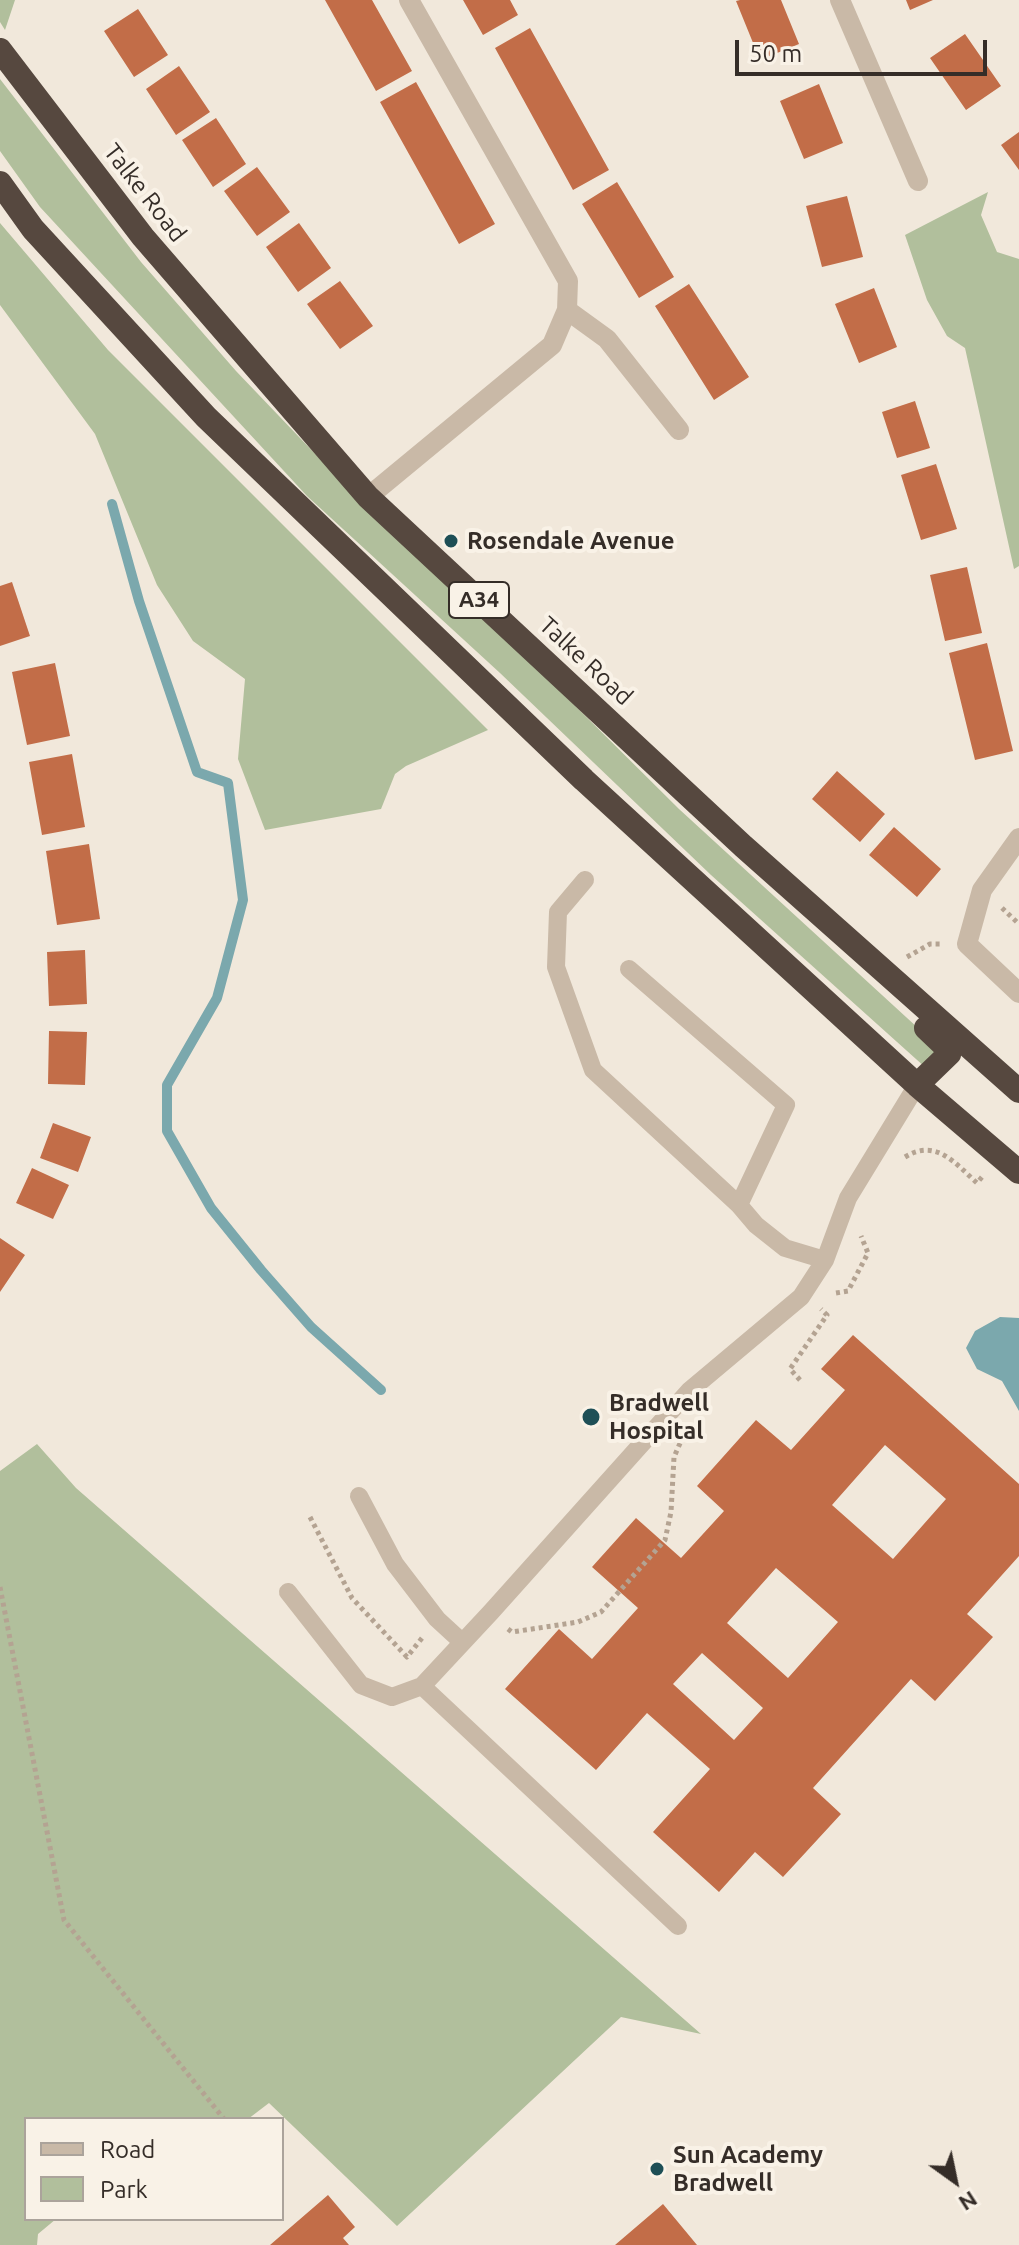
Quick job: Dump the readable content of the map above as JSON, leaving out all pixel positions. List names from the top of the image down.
{
  "streets": {
    "highway": ["Talke Road", "A34"]
  },
  "places": ["Rosendale Avenue", "Bradwell Hospital", "Sun Academy Bradwell"],
  "legend": ["Road", "Park"],
  "scale_bar": "50 m",
  "north": "bottom right"
}
